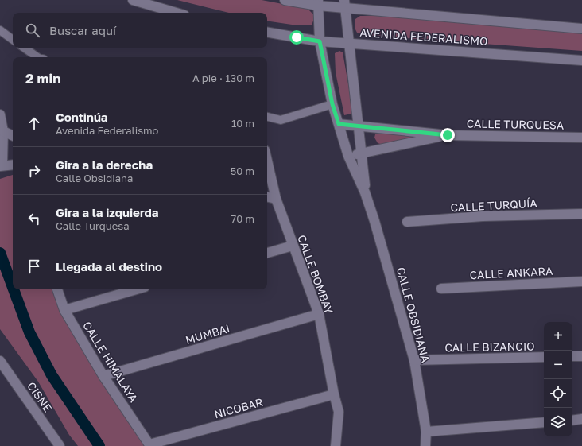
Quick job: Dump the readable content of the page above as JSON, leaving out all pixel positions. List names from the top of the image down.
{
  "streets": {
    "street": [
      "AVENIDA FEDERALISMO",
      "CALLE TURQUESA",
      "CALLE TURQUÍA",
      "CALLE ANKARA",
      "CALLE BOMBAY",
      "CALLE OBSIDIANA",
      "MUMBAI",
      "CALLE BIZANCIO",
      "CALLE HIMALAYA",
      "CISNE",
      "NICOBAR"
    ]
  },
  "crossings": [
    ["AVENIDA FEDERALISMO", "CALLE OBSIDIANA"],
    ["CALLE TURQUESA", "CALLE OBSIDIANA"],
    ["CALLE BOMBAY", "MUMBAI"],
    ["CALLE BOMBAY", "NICOBAR"],
    ["CALLE OBSIDIANA", "CALLE BIZANCIO"],
    ["MUMBAI", "CALLE HIMALAYA"],
    ["CALLE HIMALAYA", "NICOBAR"]
  ],
  "page": {
    "search": "Buscar aquí",
    "heading": ["2 min", "A pie · 130 m"],
    "list": [
      ["Continúa", "Avenida Federalismo", "10 m"],
      ["Gira a la derecha", "Calle Obsidiana", "50 m"],
      ["Gira a la izquierda", "Calle Turquesa", "70 m"],
      "Llegada al destino"
    ],
    "map_buttons": ["+", "−"]
  }
}
